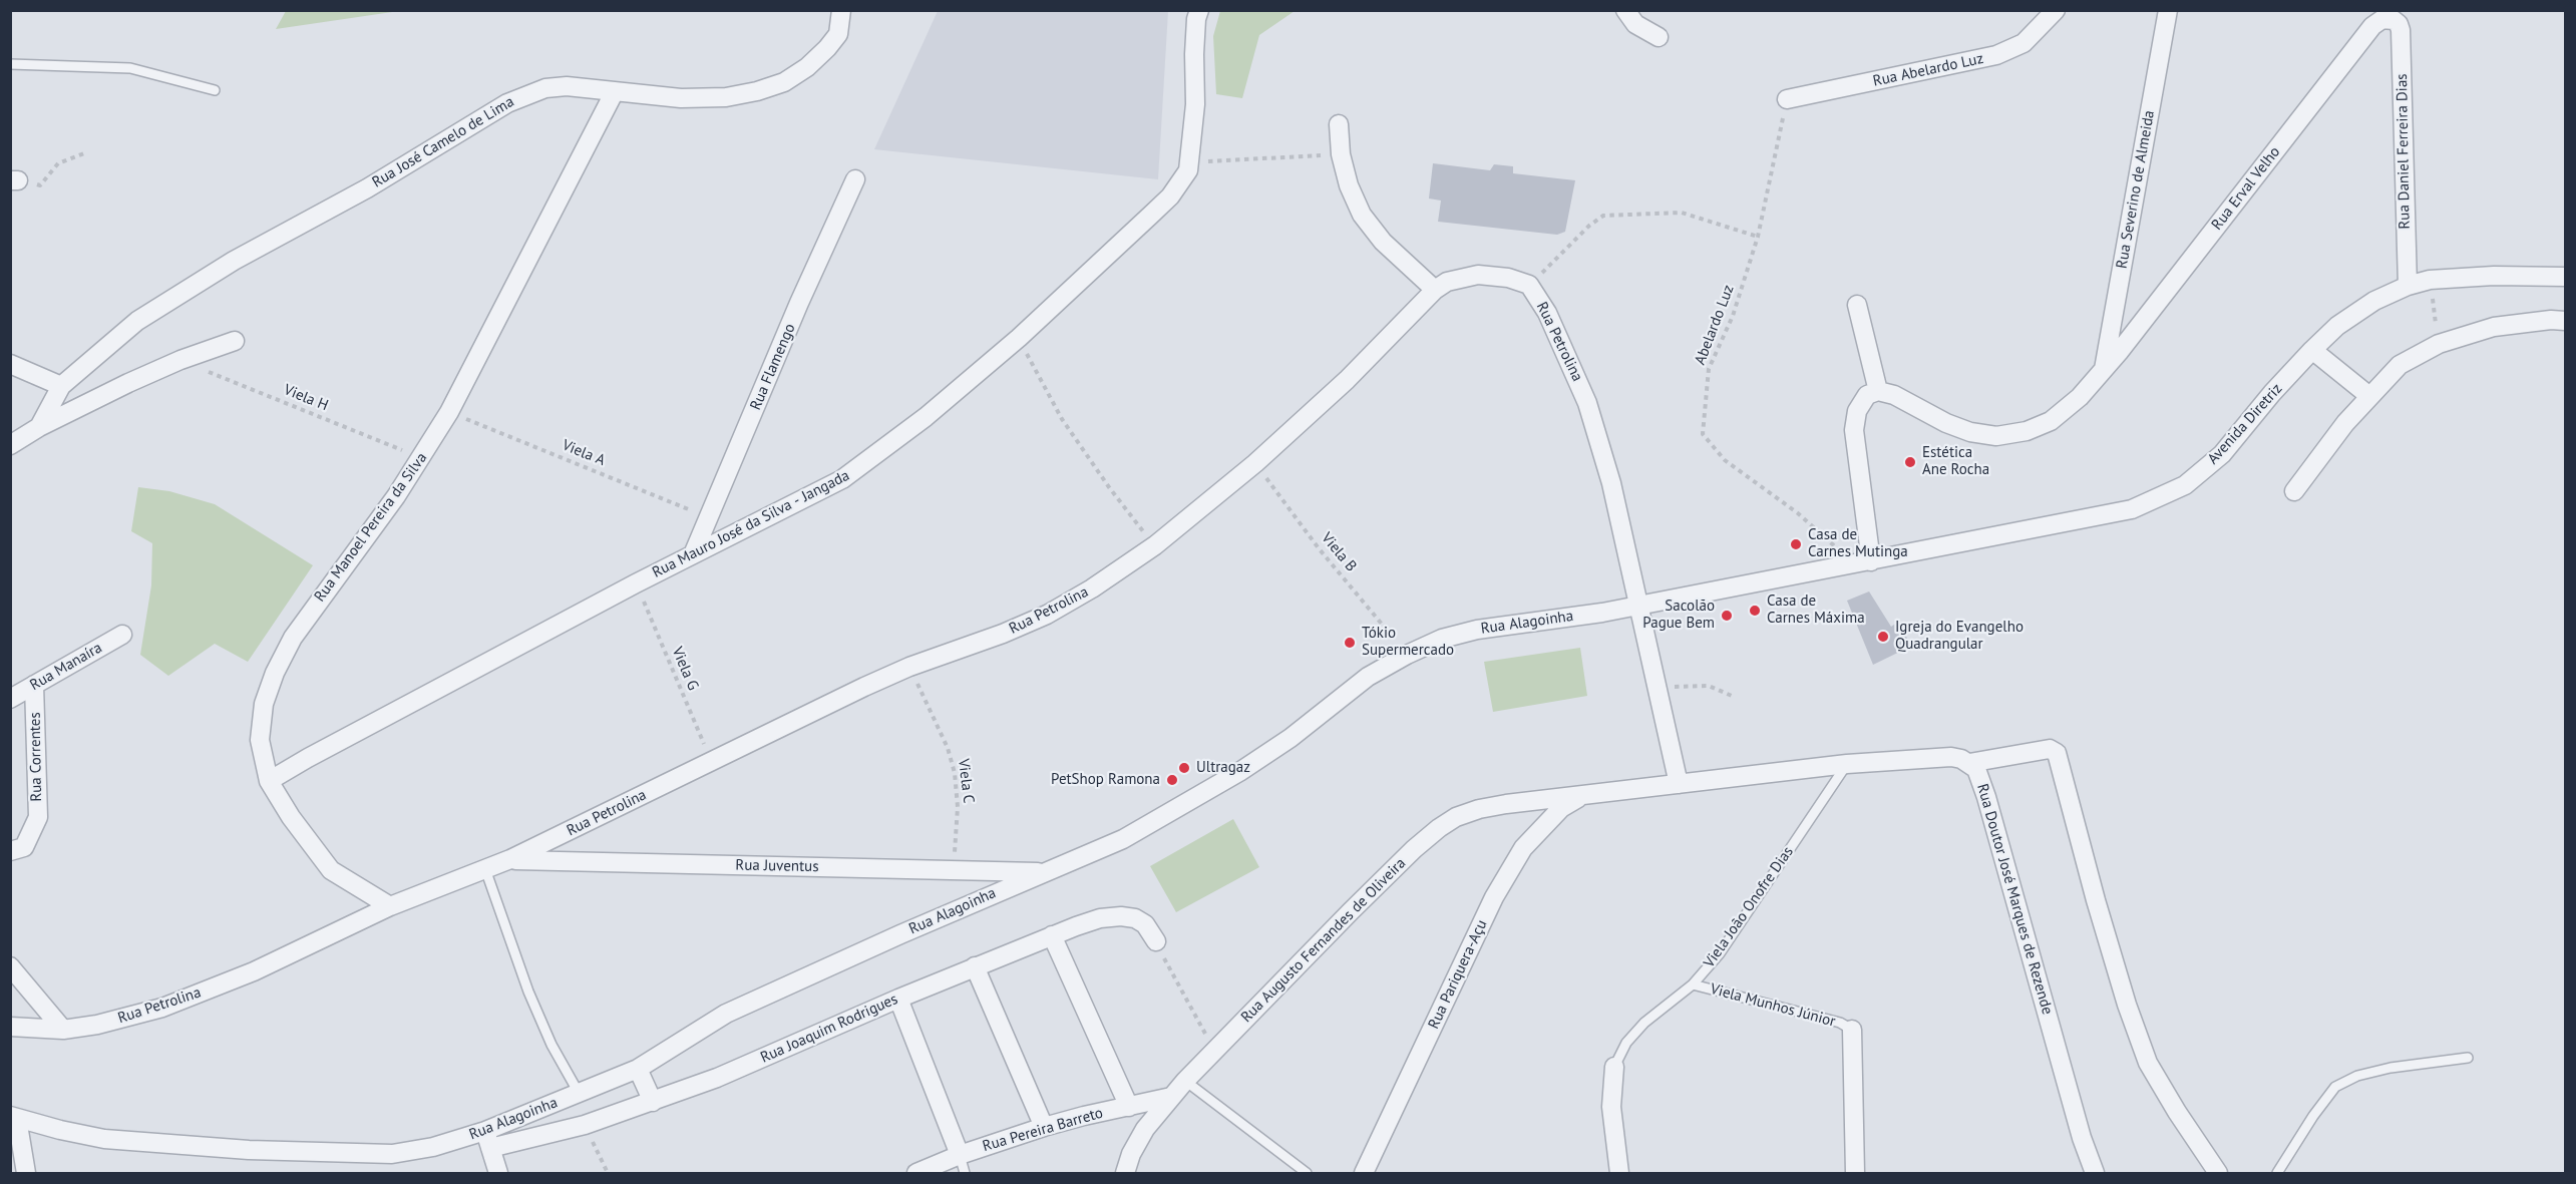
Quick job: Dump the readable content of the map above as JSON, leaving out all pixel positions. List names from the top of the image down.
{
  "streets": {
    "street": [
      "Rua Abelardo Luz",
      "Rua José Camelo de Lima",
      "Rua Daniel Ferreira Dias",
      "Rua Erval Velho",
      "Rua Severino de Almeida",
      "Rua Petrolina",
      "Rua Flamengo",
      "Avenida Diretriz",
      "Rua Mauro José da Silva - Jangada",
      "Rua Manoel Pereira da Silva",
      "Rua Alagoinha",
      "Rua Manaíra",
      "Rua Correntes",
      "Rua Juventus",
      "Rua Doutor José Marques de Rezende",
      "Rua Augusto Fernandes de Oliveira",
      "Rua Pariquera-Açu",
      "Rua Joaquim Rodrigues",
      "Rua Pereira Barreto"
    ],
    "lane": ["Viela João Onofre Dias", "Viela Munhos Júnior"],
    "path": [
      "Abelardo Luz",
      "Viela H",
      "Viela A",
      "Viela B",
      "Viela G",
      "Viela C"
    ]
  },
  "crossings": [
    ["Rua Abelardo Luz", "Abelardo Luz"],
    ["Rua José Camelo de Lima", "Rua Manoel Pereira da Silva"],
    ["Rua Daniel Ferreira Dias", "Rua Erval Velho"],
    ["Rua Daniel Ferreira Dias", "Avenida Diretriz"],
    ["Rua Erval Velho", "Rua Severino de Almeida"],
    ["Abelardo Luz", "Avenida Diretriz"],
    ["Abelardo Luz", "Rua Alagoinha"],
    ["Rua Petrolina", "Rua Manoel Pereira da Silva"],
    ["Rua Petrolina", "Viela B"],
    ["Rua Petrolina", "Rua Alagoinha"],
    ["Rua Petrolina", "Viela G"],
    ["Rua Petrolina", "Viela C"],
    ["Rua Petrolina", "Rua Juventus"],
    ["Rua Flamengo", "Viela A"],
    ["Rua Flamengo", "Rua Mauro José da Silva - Jangada"],
    ["Viela H", "Rua Manoel Pereira da Silva"],
    ["Avenida Diretriz", "Rua Alagoinha"],
    ["Viela A", "Rua Manoel Pereira da Silva"],
    ["Rua Mauro José da Silva - Jangada", "Rua Manoel Pereira da Silva"],
    ["Rua Mauro José da Silva - Jangada", "Viela G"],
    ["Viela B", "Rua Alagoinha"],
    ["Rua Alagoinha", "Rua Juventus"],
    ["Rua Alagoinha", "Rua Joaquim Rodrigues"],
    ["Rua Manaíra", "Rua Correntes"],
    ["Viela C", "Rua Juventus"],
    ["Viela João Onofre Dias", "Viela Munhos Júnior"],
    ["Rua Augusto Fernandes de Oliveira", "Rua Pariquera-Açu"],
    ["Rua Augusto Fernandes de Oliveira", "Rua Pereira Barreto"]
  ],
  "places": [
    "Estética Ane Rocha",
    "Casa de Carnes Mutinga",
    "Casa de Carnes Máxima",
    "Sacolão Pague Bem",
    "Igreja do Evangelho Quadrangular",
    "Tókio Supermercado",
    "Ultragaz",
    "PetShop Ramona"
  ]
}
